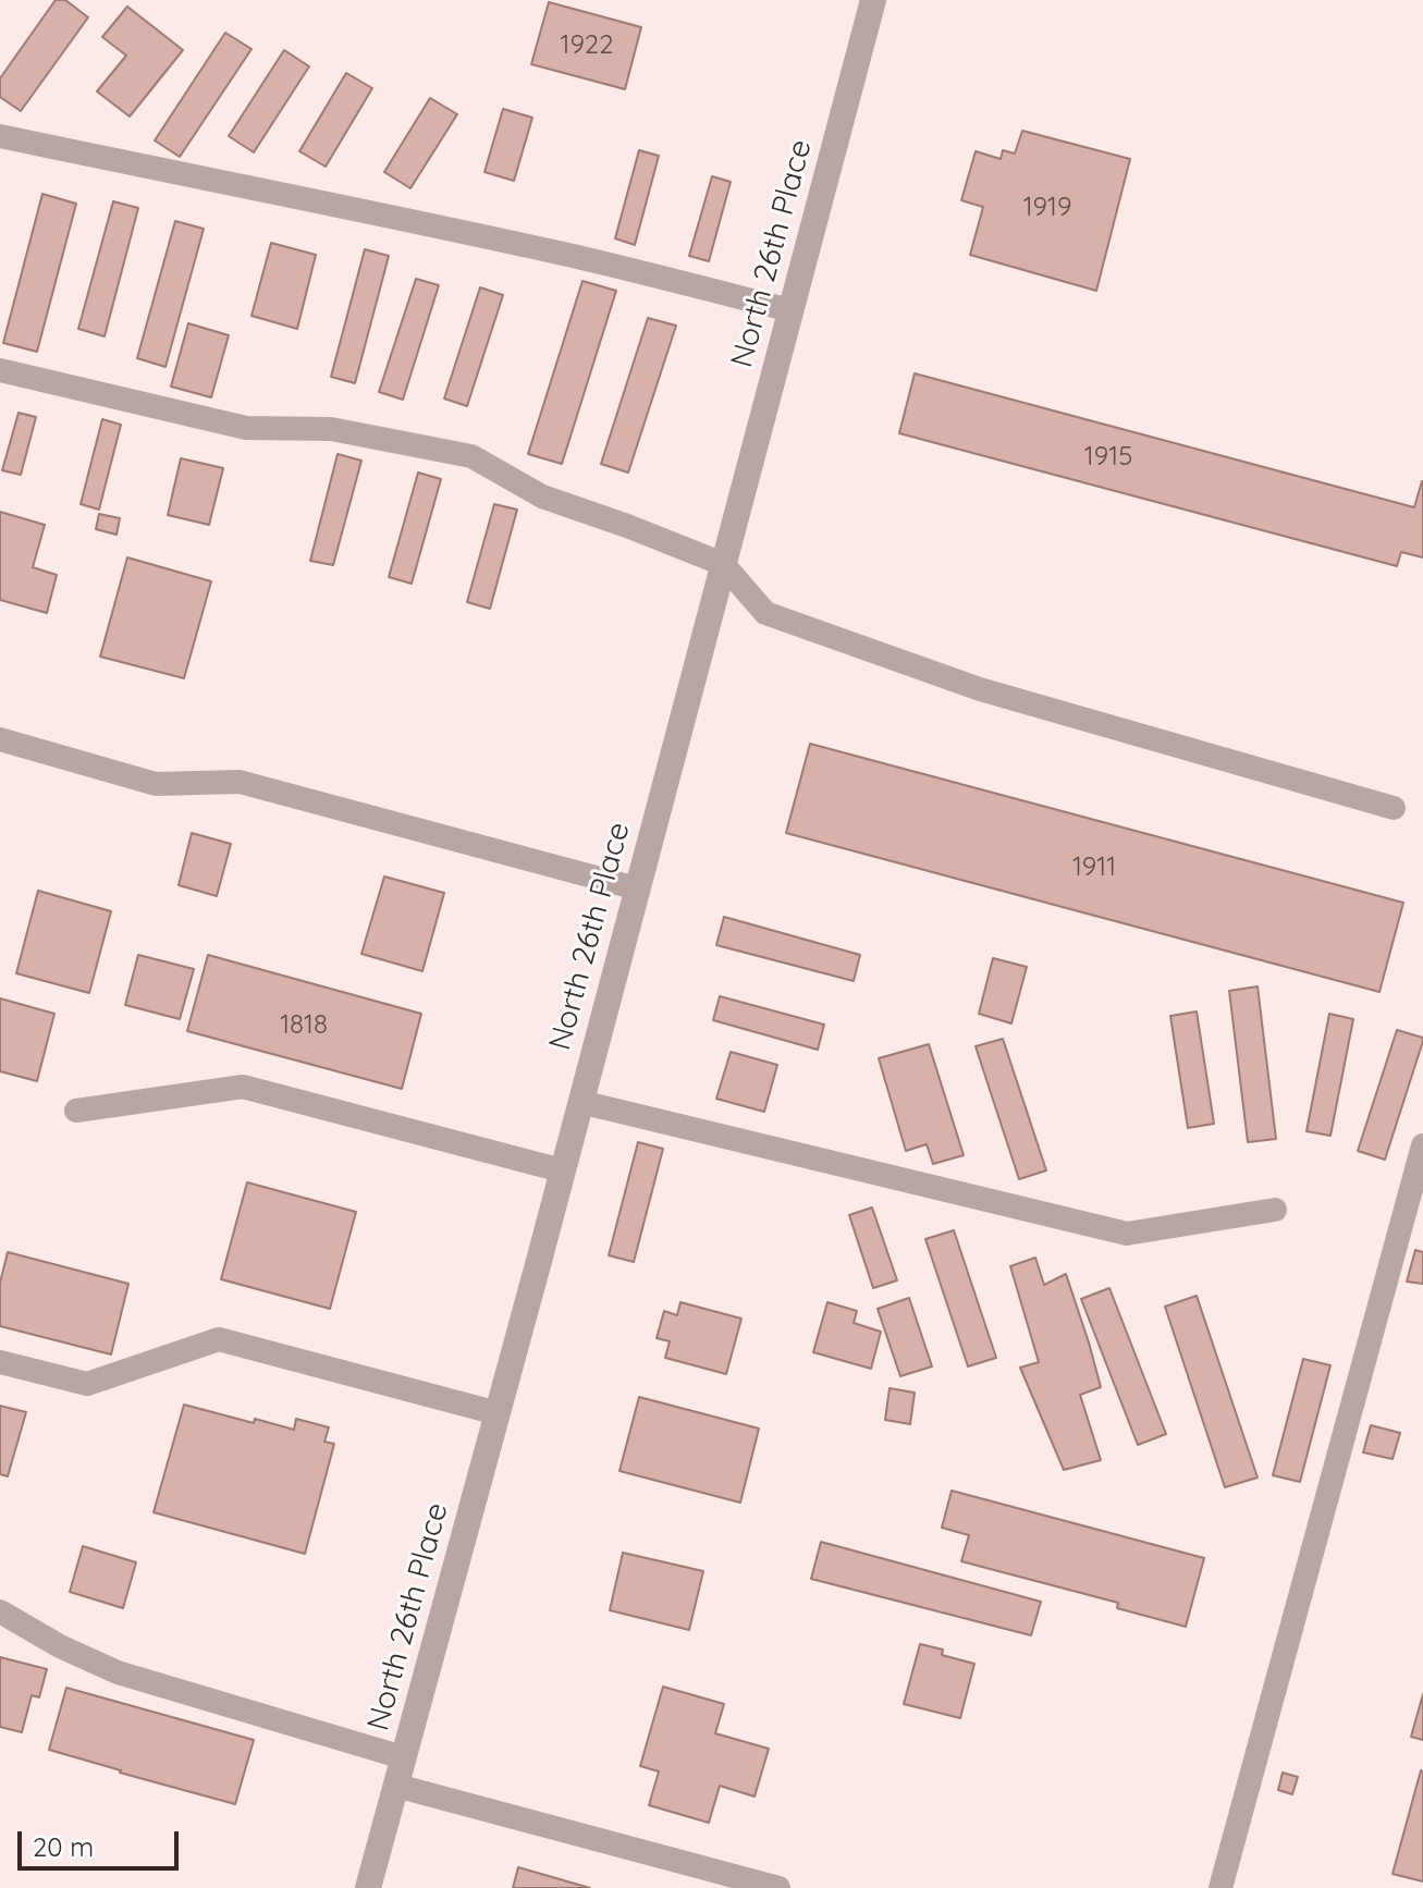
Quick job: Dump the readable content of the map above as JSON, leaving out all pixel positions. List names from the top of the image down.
{
  "streets": {
    "street": ["North 26th Place"]
  },
  "house_numbers": [
    "1922",
    "1919",
    "1915",
    "1911",
    "1818"
  ],
  "scale_bar": "20 m"
}
